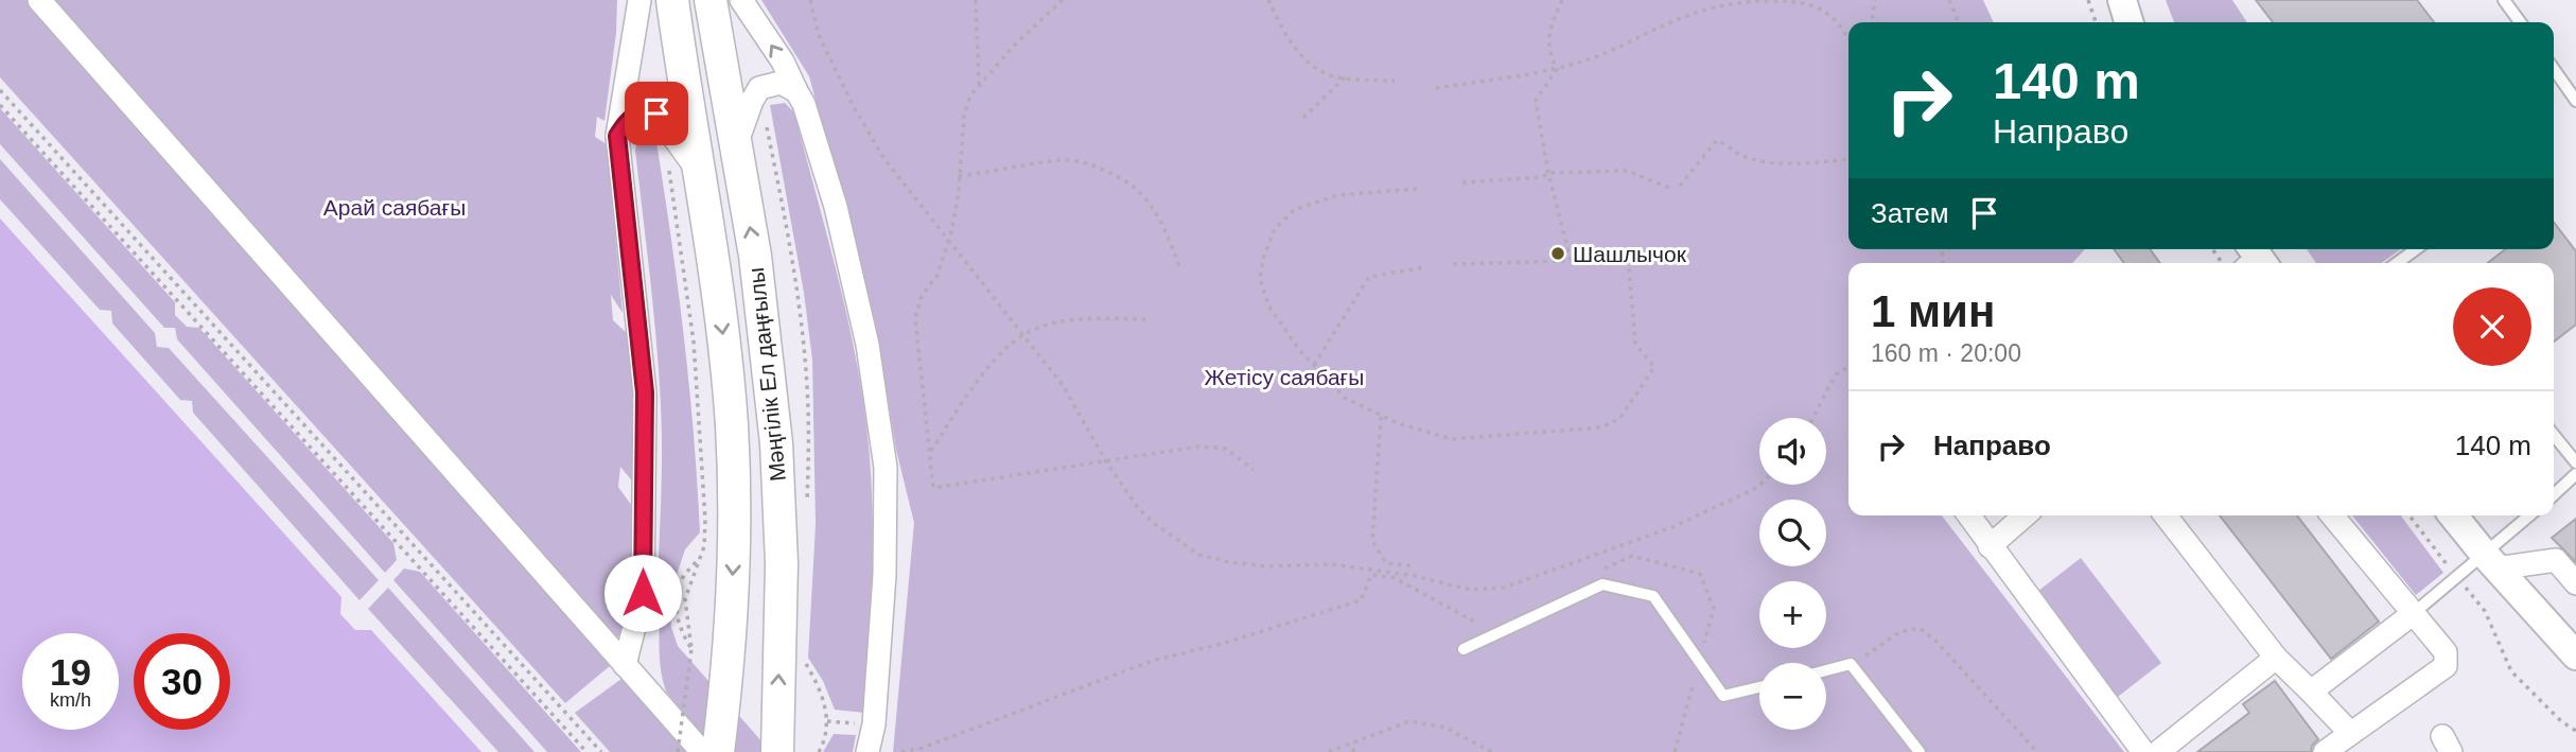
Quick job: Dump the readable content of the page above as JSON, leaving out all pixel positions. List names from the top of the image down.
{
  "streets": {
    "main road": ["Мәңгілік Ел даңғылы"]
  },
  "parks": ["Арай саябағы", "Жетісу саябағы"],
  "places": ["Шашлычок"],
  "page": {
    "turn": ["140 m", "Направо"],
    "then": "Затем",
    "heading": ["1 мин", "160 m · 20:00"],
    "list": [
      {
        "name": "Направо",
        "value": "140 m"
      }
    ],
    "map_buttons": ["+", "−"],
    "speed": "19 km/h",
    "limit": "30"
  }
}
